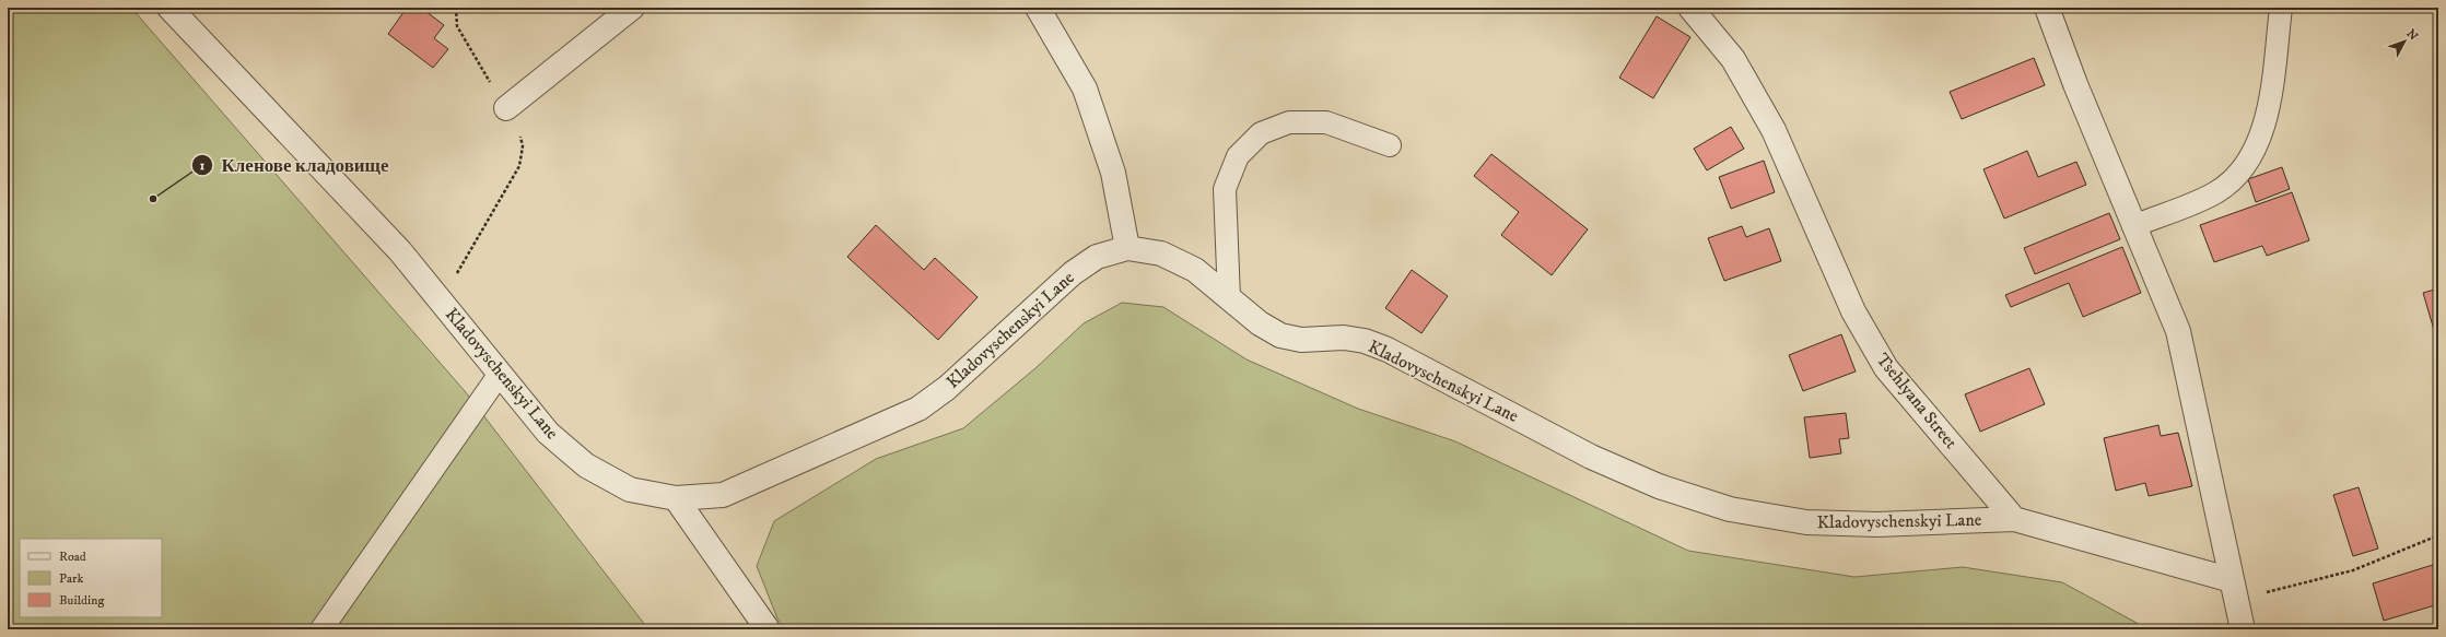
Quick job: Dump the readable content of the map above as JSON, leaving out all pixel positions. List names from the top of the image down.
{
  "streets": {
    "street": ["Kladovyschenskyi Lane", "Tsehlyana Street"]
  },
  "crossings": [
    ["Kladovyschenskyi Lane", "Tsehlyana Street"]
  ],
  "places": ["Кленове кладовище"],
  "legend": ["Road", "Park", "Building"],
  "north": "top right"
}
